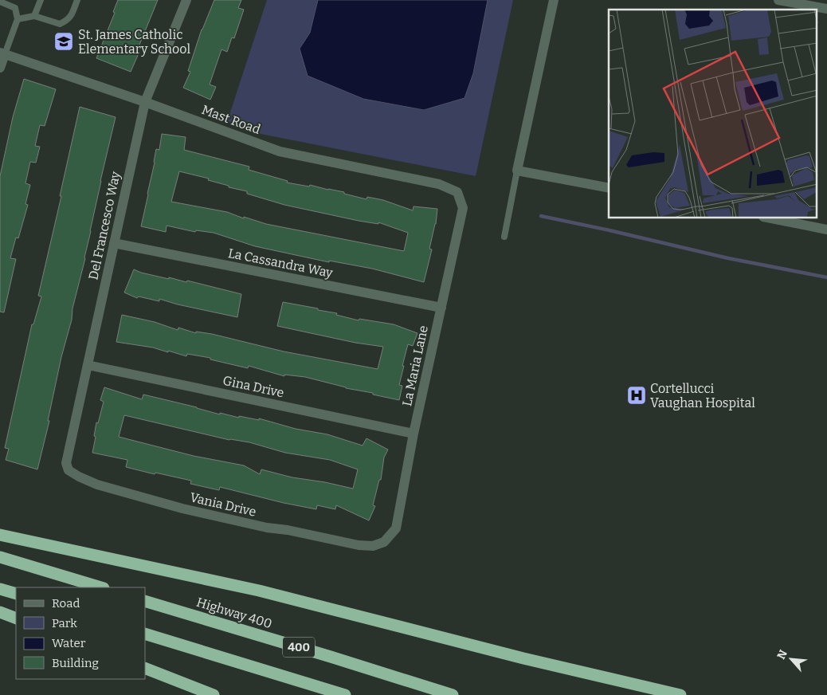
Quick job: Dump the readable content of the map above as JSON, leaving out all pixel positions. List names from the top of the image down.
{
  "streets": {
    "highway": ["Highway 400", "400"],
    "street": [
      "Mast Road",
      "Del Francesco Way",
      "La Cassandra Way",
      "La Maria Lane",
      "Gina Drive",
      "Vania Drive"
    ]
  },
  "crossings": [
    ["Mast Road", "Del Francesco Way"],
    ["Mast Road", "La Maria Lane"],
    ["Del Francesco Way", "La Cassandra Way"],
    ["Del Francesco Way", "Gina Drive"],
    ["Del Francesco Way", "Vania Drive"],
    ["La Cassandra Way", "La Maria Lane"],
    ["La Maria Lane", "Gina Drive"],
    ["La Maria Lane", "Vania Drive"]
  ],
  "places": {
    "school or university": ["St. James Catholic Elementary School"],
    "hospital": ["Cortellucci Vaughan Hospital"]
  },
  "legend": [
    "Road",
    "Park",
    "Water",
    "Building"
  ],
  "north": "top left"
}
